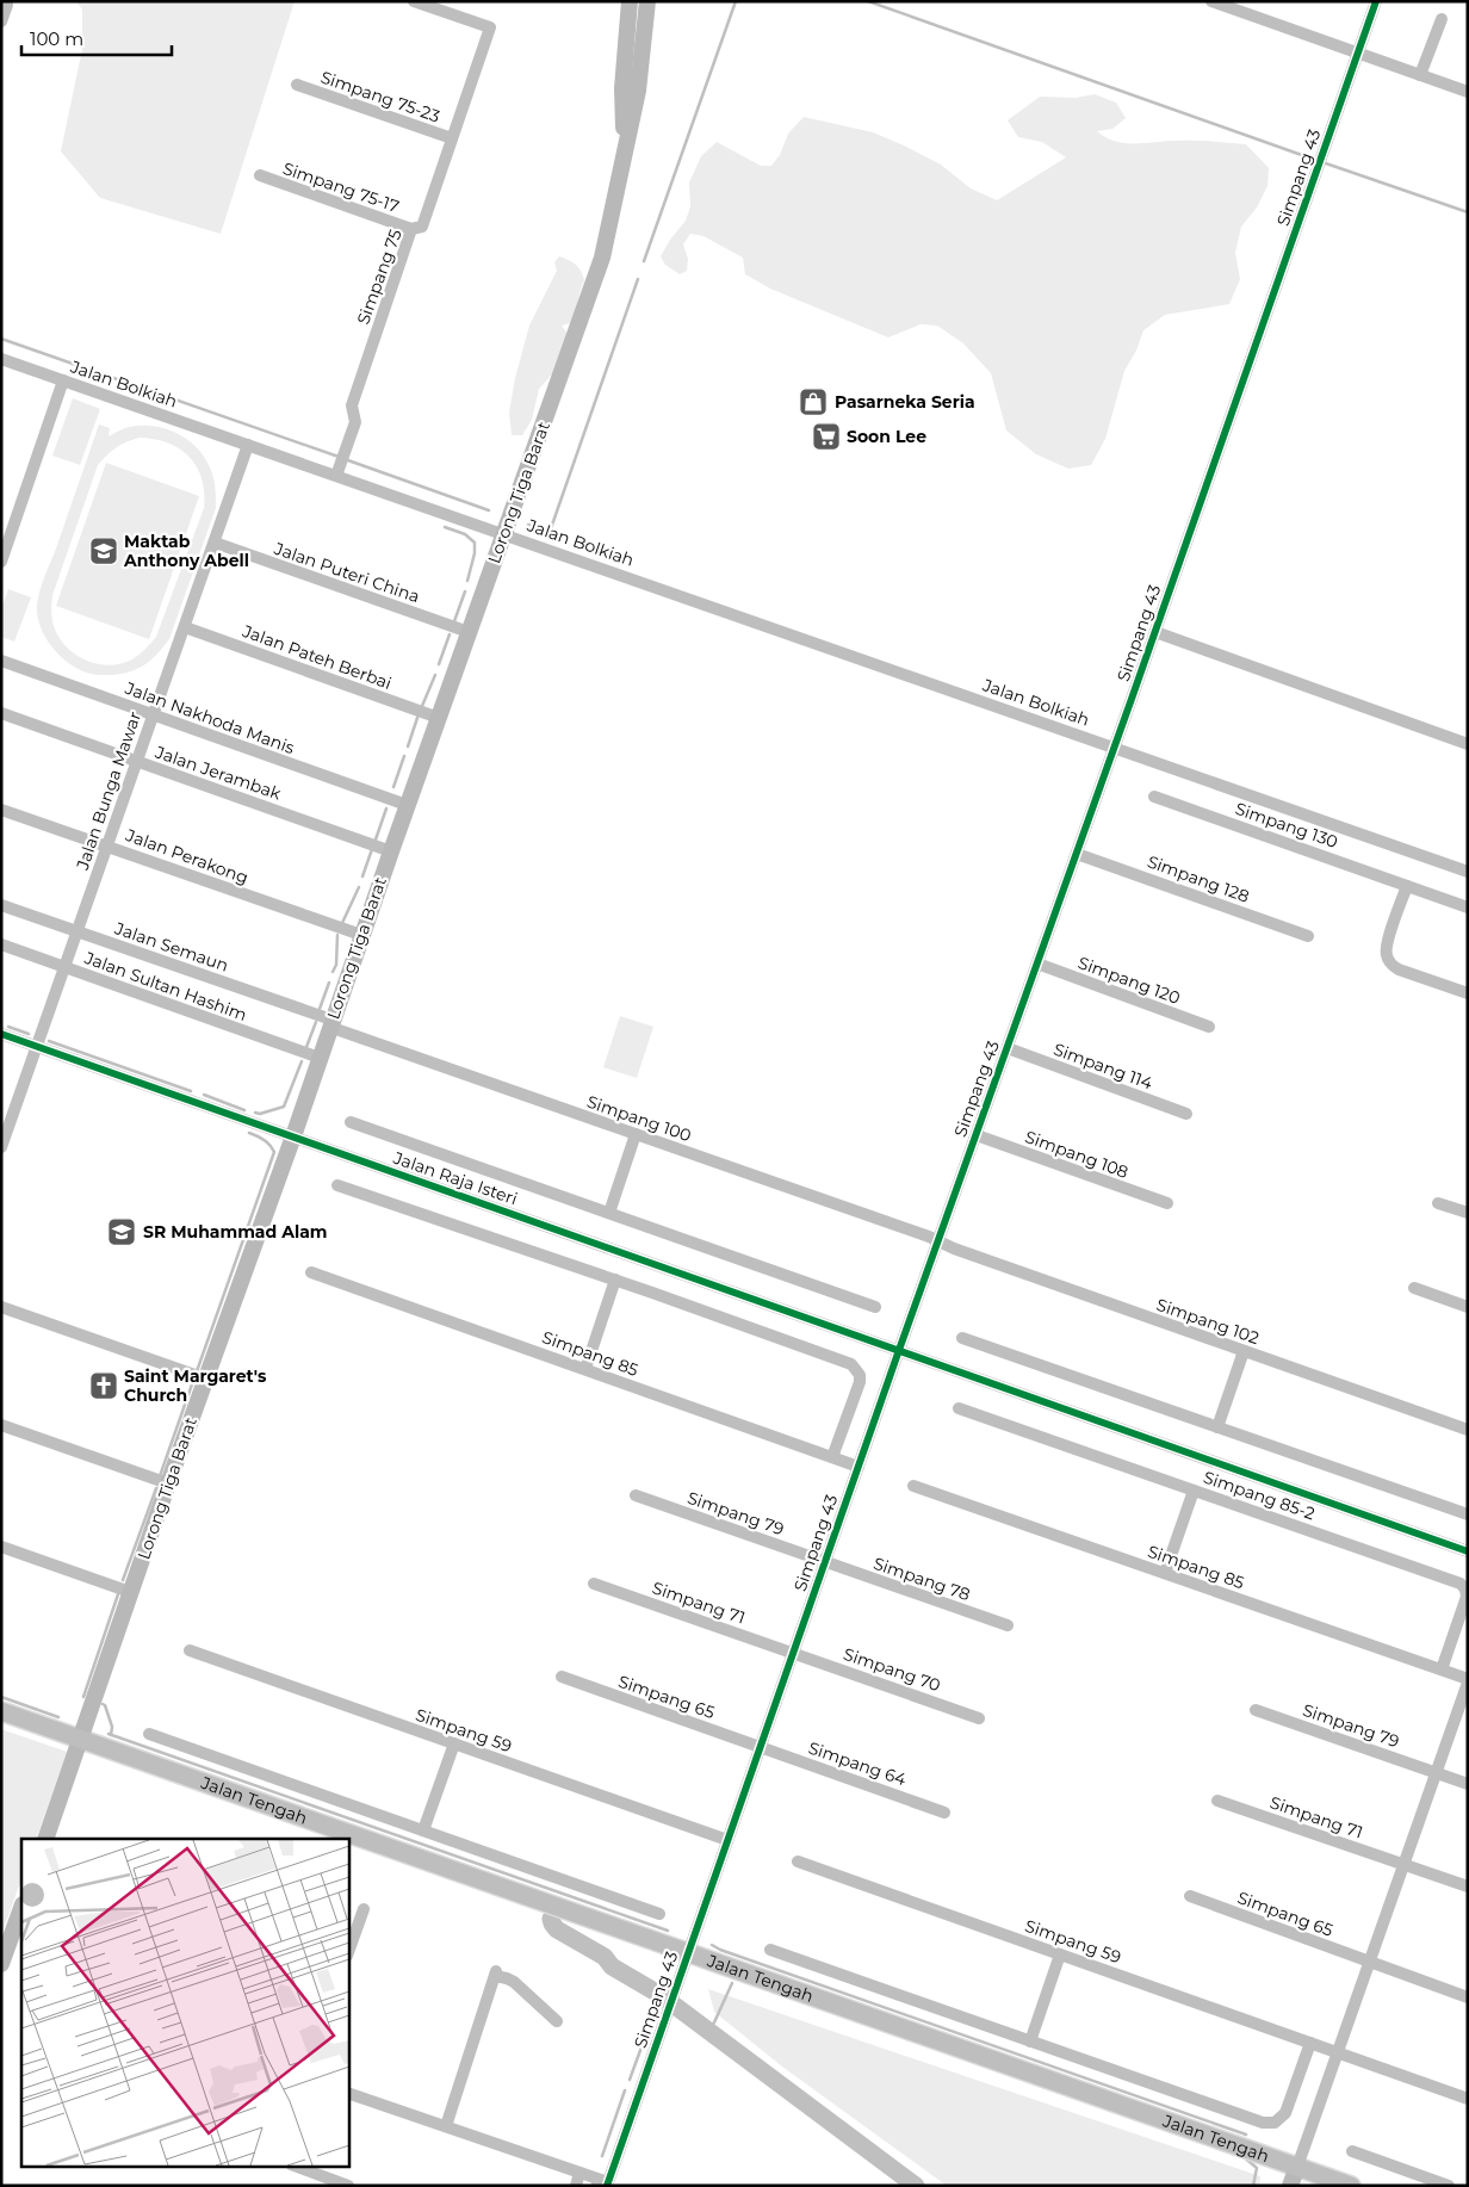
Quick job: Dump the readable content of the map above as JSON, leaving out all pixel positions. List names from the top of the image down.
{
  "streets": {
    "main road": ["Lorong Tiga Barat", "Jalan Tengah"],
    "street": [
      "Simpang 75-23",
      "Simpang 43",
      "Simpang 75-17",
      "Simpang 75",
      "Jalan Bolkiah",
      "Jalan Puteri China",
      "Jalan Pateh Berbai",
      "Jalan Nakhoda Manis",
      "Jalan Jerambak",
      "Jalan Bunga Mawar",
      "Simpang 130",
      "Jalan Perakong",
      "Simpang 128",
      "Jalan Semaun",
      "Simpang 120",
      "Jalan Sultan Hashim",
      "Simpang 114",
      "Simpang 100",
      "Simpang 108",
      "Jalan Raja Isteri",
      "Simpang 102",
      "Simpang 85",
      "Simpang 85-2",
      "Simpang 79",
      "Simpang 78",
      "Simpang 71",
      "Simpang 70",
      "Simpang 65",
      "Simpang 59",
      "Simpang 64"
    ]
  },
  "crossings": [
    ["Simpang 75-23", "Simpang 75"],
    ["Simpang 43", "Jalan Bolkiah"],
    ["Simpang 43", "Simpang 128"],
    ["Simpang 43", "Simpang 120"],
    ["Simpang 43", "Simpang 114"],
    ["Simpang 43", "Simpang 100"],
    ["Simpang 43", "Simpang 108"],
    ["Simpang 43", "Jalan Raja Isteri"],
    ["Simpang 43", "Simpang 102"],
    ["Simpang 43", "Simpang 85"],
    ["Simpang 43", "Simpang 79"],
    ["Simpang 43", "Simpang 78"],
    ["Simpang 43", "Simpang 71"],
    ["Simpang 43", "Simpang 70"],
    ["Simpang 43", "Simpang 65"],
    ["Simpang 43", "Simpang 59"],
    ["Simpang 43", "Simpang 64"],
    ["Simpang 43", "Jalan Tengah"],
    ["Simpang 75-17", "Simpang 75"],
    ["Simpang 75", "Jalan Bolkiah"],
    ["Jalan Bolkiah", "Lorong Tiga Barat"],
    ["Jalan Bolkiah", "Jalan Bunga Mawar"],
    ["Lorong Tiga Barat", "Jalan Puteri China"],
    ["Lorong Tiga Barat", "Jalan Pateh Berbai"],
    ["Lorong Tiga Barat", "Jalan Nakhoda Manis"],
    ["Lorong Tiga Barat", "Jalan Jerambak"],
    ["Lorong Tiga Barat", "Jalan Perakong"],
    ["Lorong Tiga Barat", "Jalan Semaun"],
    ["Lorong Tiga Barat", "Jalan Sultan Hashim"],
    ["Lorong Tiga Barat", "Simpang 100"],
    ["Lorong Tiga Barat", "Jalan Raja Isteri"],
    ["Lorong Tiga Barat", "Jalan Tengah"],
    ["Jalan Puteri China", "Jalan Bunga Mawar"],
    ["Jalan Pateh Berbai", "Jalan Bunga Mawar"],
    ["Jalan Nakhoda Manis", "Jalan Bunga Mawar"],
    ["Jalan Jerambak", "Jalan Bunga Mawar"],
    ["Jalan Bunga Mawar", "Jalan Perakong"],
    ["Jalan Bunga Mawar", "Jalan Semaun"],
    ["Jalan Bunga Mawar", "Jalan Sultan Hashim"],
    ["Jalan Bunga Mawar", "Jalan Raja Isteri"],
    ["Jalan Semaun", "Simpang 100"],
    ["Simpang 100", "Simpang 102"],
    ["Simpang 85", "Simpang 85-2"],
    ["Simpang 79", "Simpang 78"],
    ["Simpang 71", "Simpang 70"],
    ["Simpang 65", "Simpang 64"]
  ],
  "places": {
    "shop": ["Pasarneka Seria"],
    "supermarket": ["Soon Lee"],
    "school or university": ["Maktab Anthony Abell", "SR Muhammad Alam"],
    "church": ["Saint Margaret's Church"]
  },
  "scale_bar": "100 m"
}
